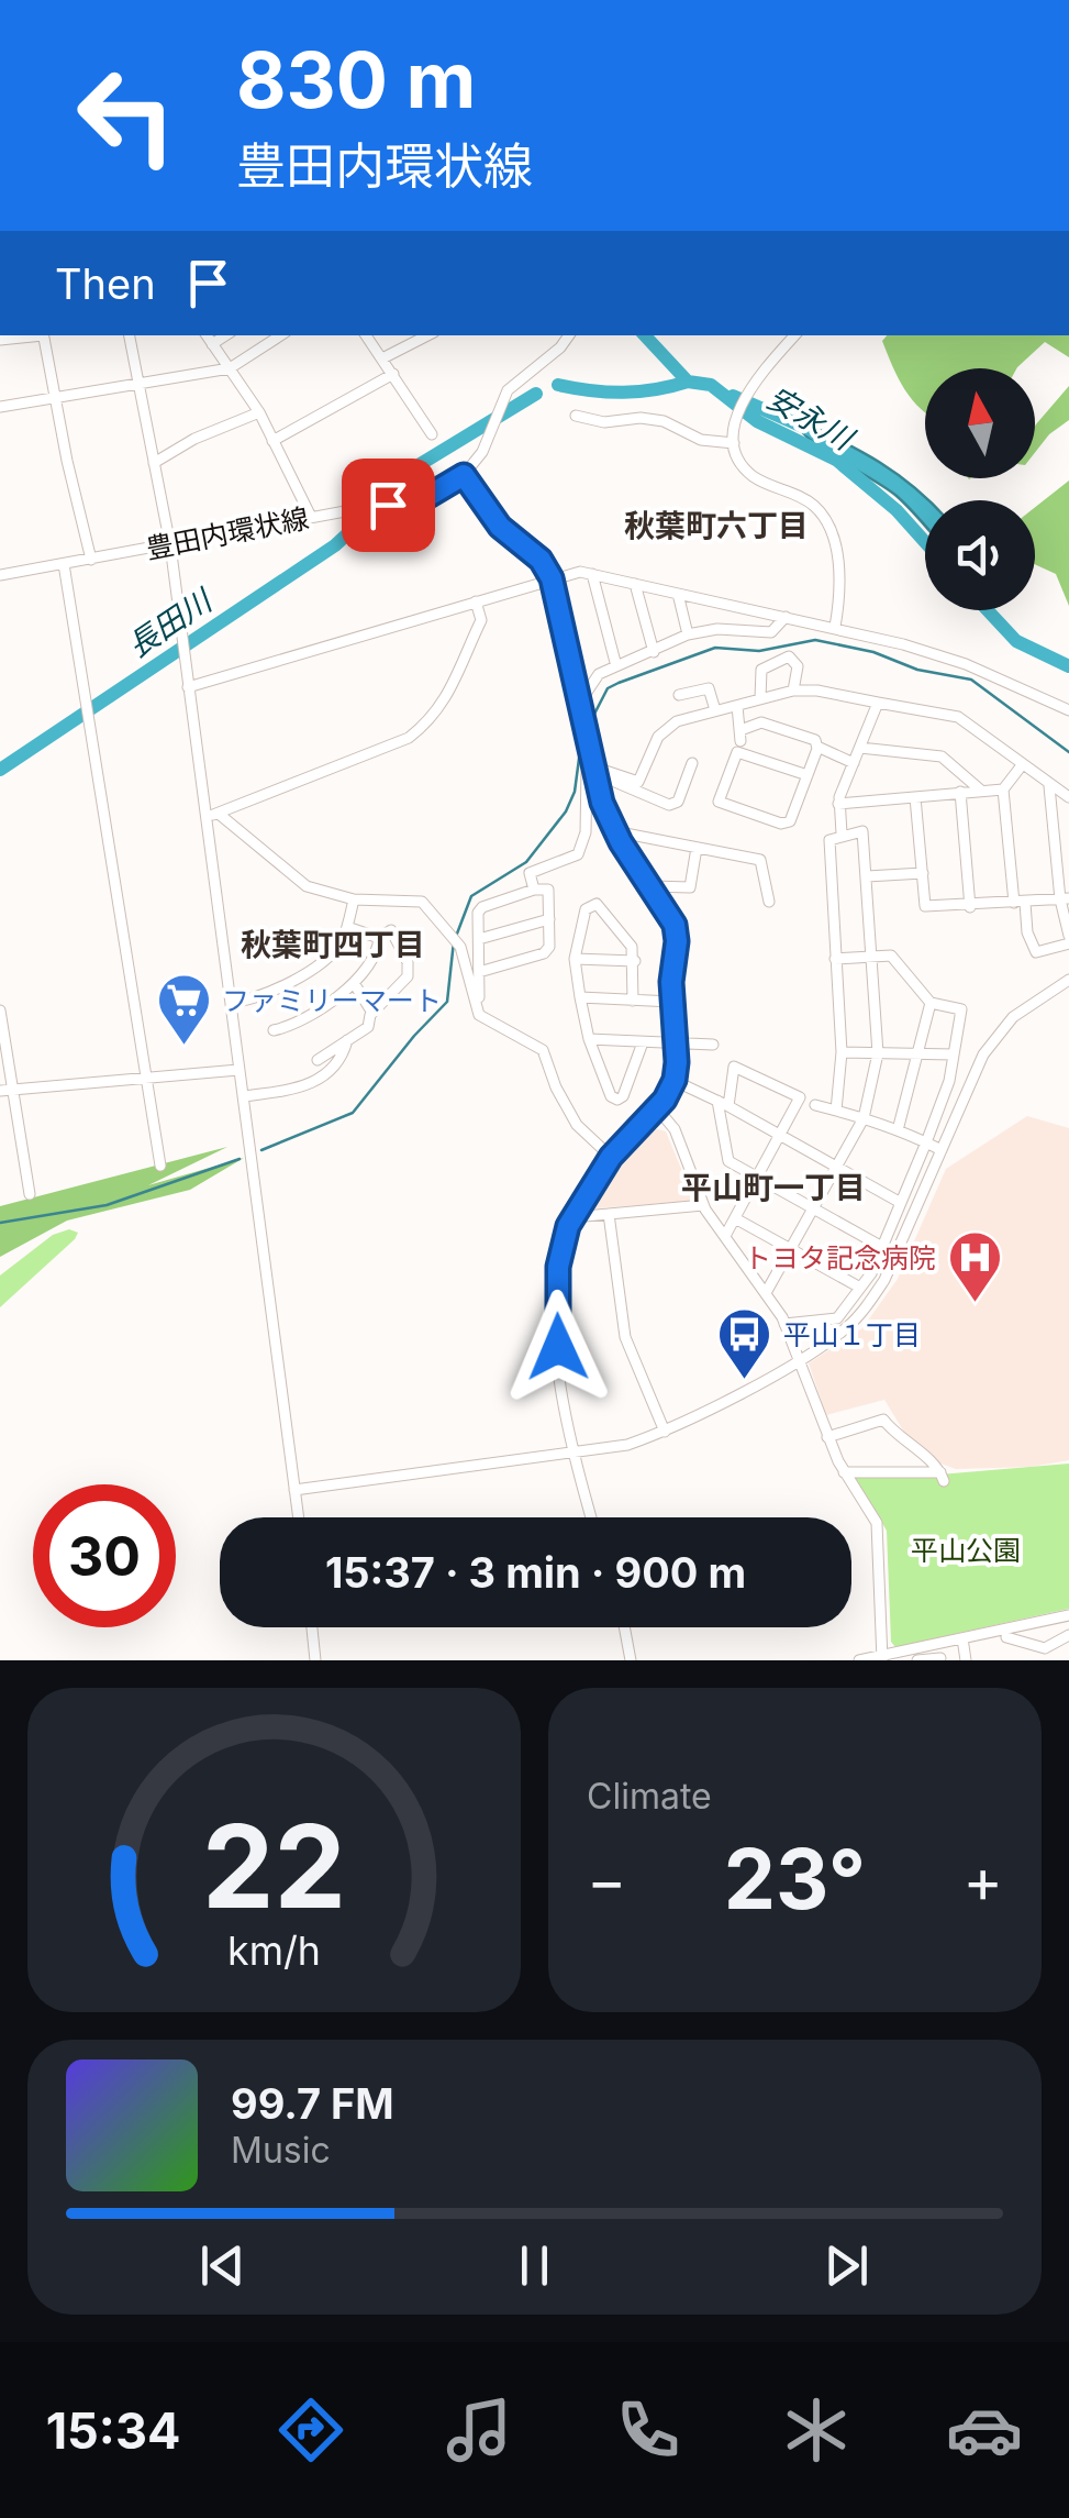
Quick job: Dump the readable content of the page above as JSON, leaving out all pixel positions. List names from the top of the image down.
{
  "streets": {
    "street": ["豊田内環状線"]
  },
  "districts": ["秋葉町六丁目", "秋葉町四丁目", "平山町一丁目"],
  "water": ["安永川", "長田川"],
  "parks": ["平山公園"],
  "places": {
    "supermarket": ["ファミリーマート"],
    "hospital": ["トヨタ記念病院"],
    "bus stop": ["平山１丁目"]
  },
  "north": "top",
  "page": {
    "turn": ["830 m", "豊田内環状線"],
    "then": "Then",
    "limit": "30",
    "trip": "15:37 · 3 min · 900 m",
    "tile": "Climate",
    "heat": ["−", "23°", "+"],
    "song": ["99.7 FM", "Music"],
    "tabs": "15:34",
    "gauge": ["22", "km/h"]
  }
}
